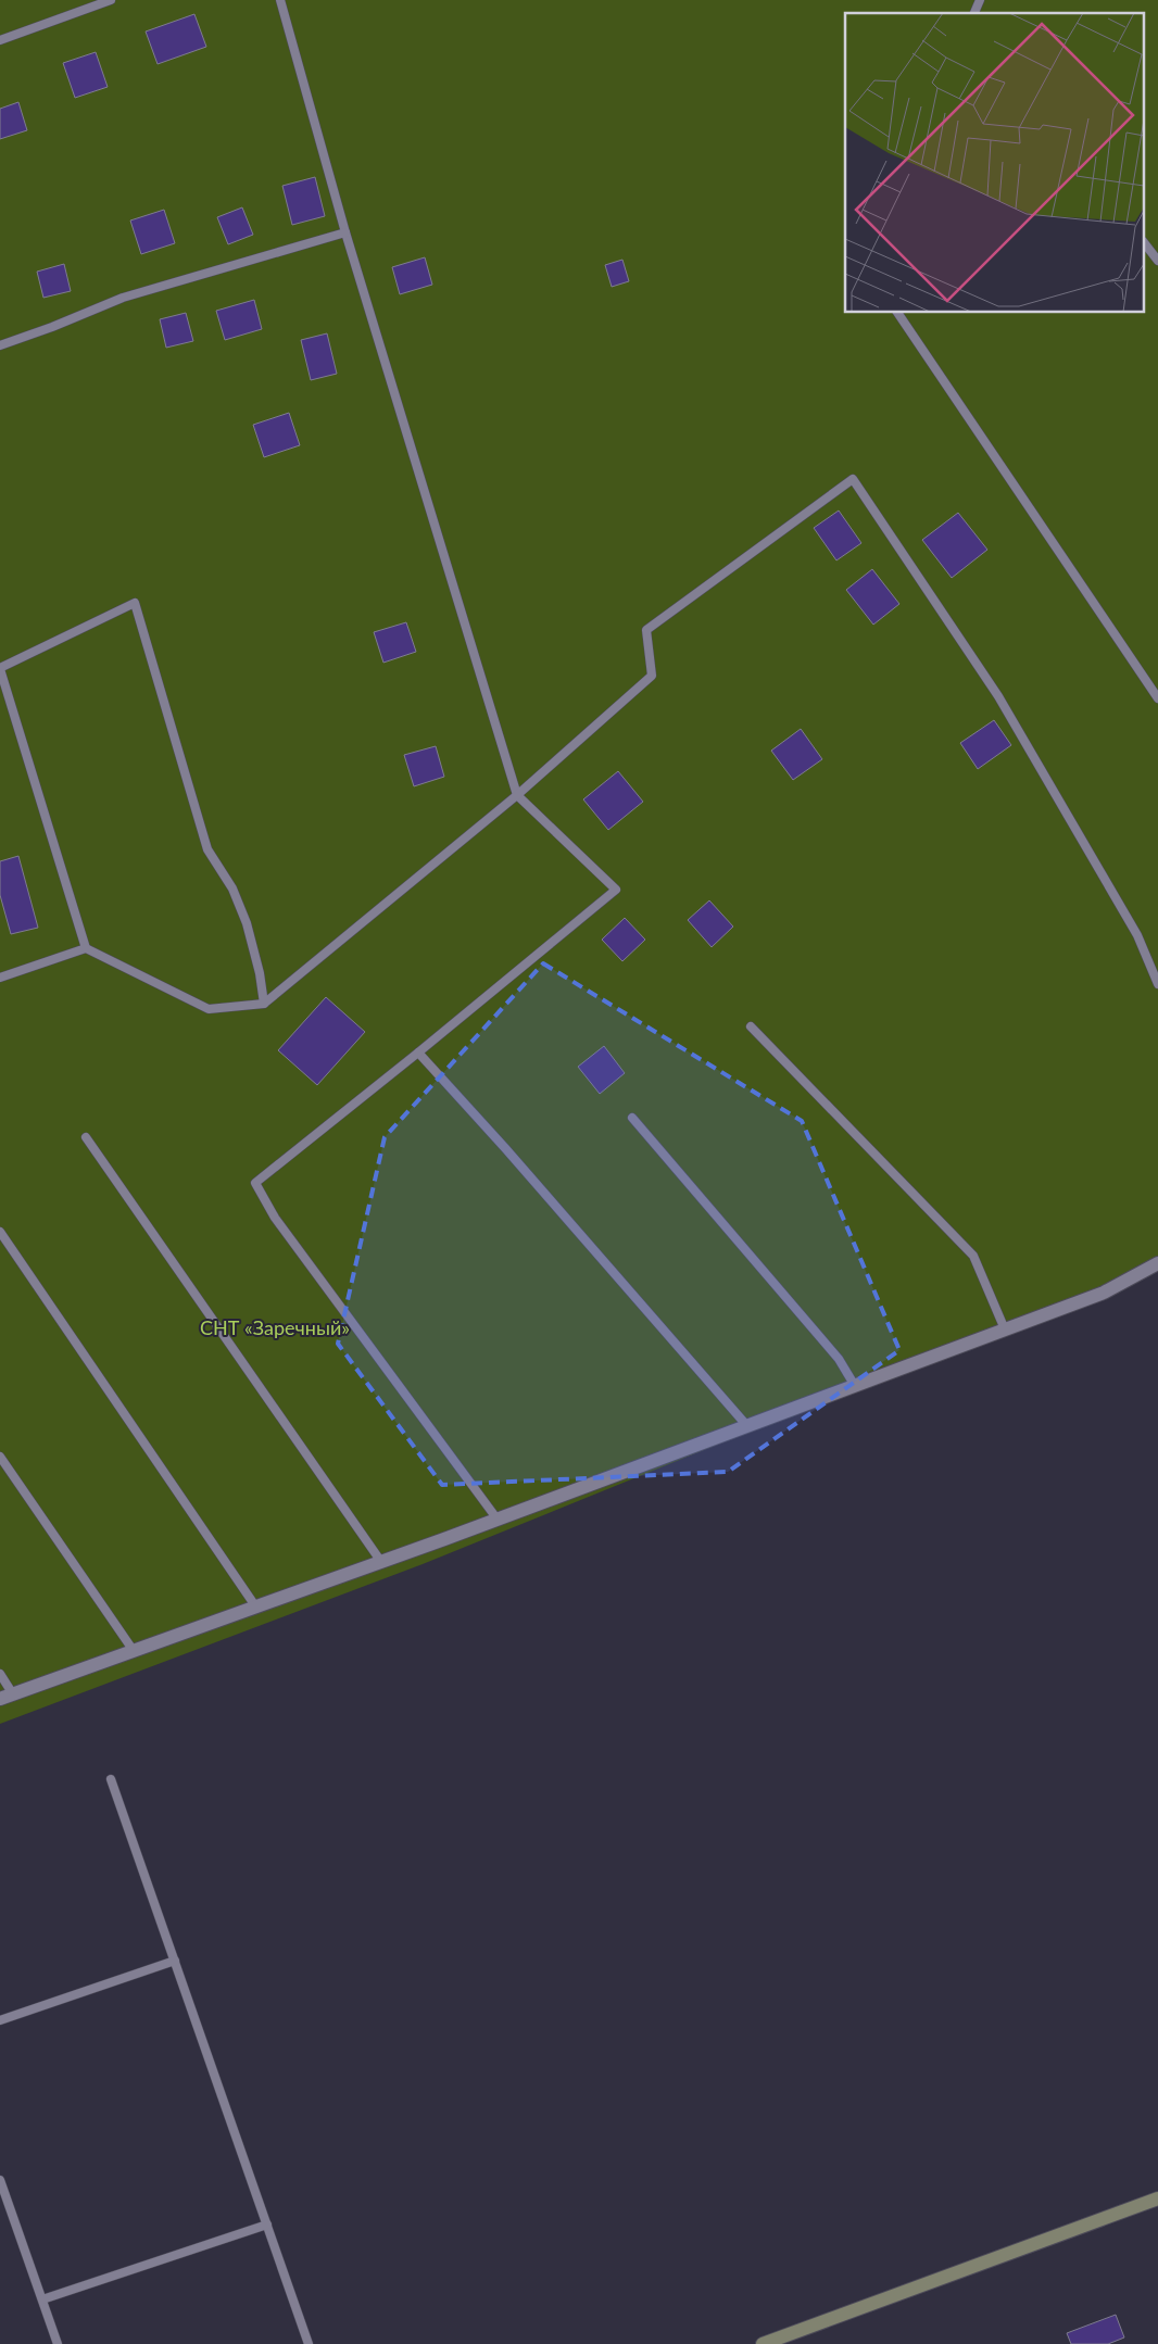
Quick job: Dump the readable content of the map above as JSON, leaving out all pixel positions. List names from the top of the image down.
{
  "parks": ["СНТ «Заречный»"]
}
